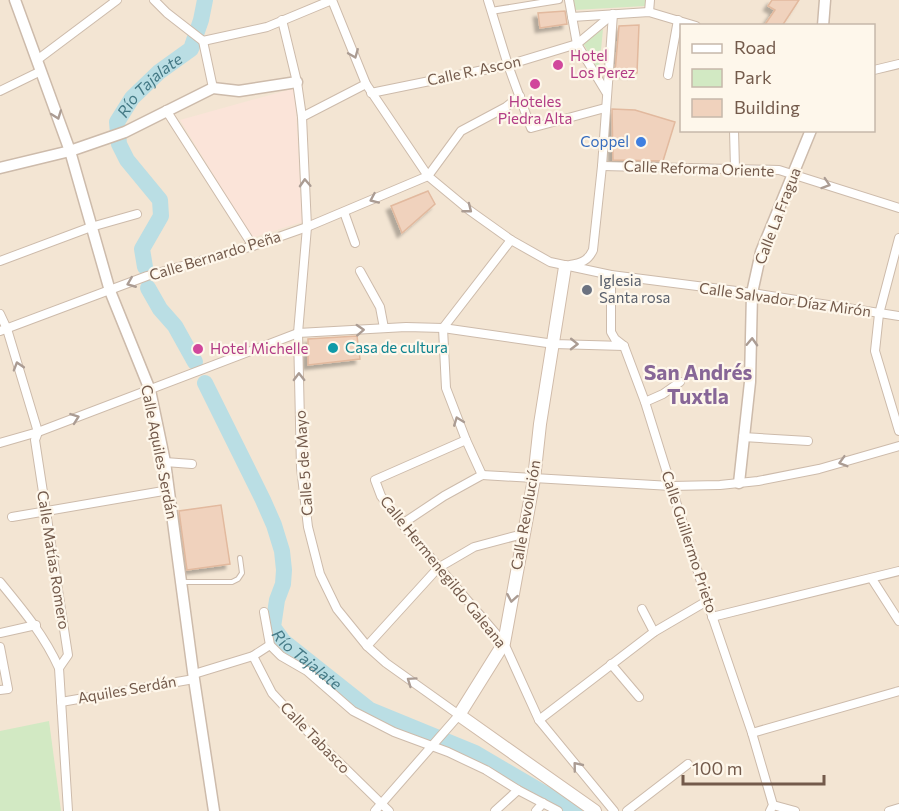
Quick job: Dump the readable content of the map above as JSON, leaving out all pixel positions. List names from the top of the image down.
{
  "streets": {
    "main road": ["Calle 5 de Mayo", "Calle Revolución"],
    "street": [
      "Calle R. Ascon",
      "Calle Reforma Oriente",
      "Calle La Fragua",
      "Calle Bernardo Peña",
      "Calle Salvador Díaz Mirón",
      "Calle Aquiles Serdán",
      "Calle Guillermo Prieto",
      "Calle Matías Romero",
      "Calle Hermenegildo Galeana",
      "Aquiles Serdán",
      "Calle Tabasco"
    ]
  },
  "crossings": [
    ["Calle R. Ascon", "Calle Salvador Díaz Mirón"],
    ["Calle Reforma Oriente", "Calle La Fragua"],
    ["Calle La Fragua", "Calle Salvador Díaz Mirón"],
    ["Calle Bernardo Peña", "Calle Salvador Díaz Mirón"],
    ["Calle Bernardo Peña", "Calle Aquiles Serdán"],
    ["Calle Bernardo Peña", "Calle 5 de Mayo"],
    ["Calle Bernardo Peña", "Calle Matías Romero"],
    ["Calle Salvador Díaz Mirón", "Calle Revolución"],
    ["Calle Salvador Díaz Mirón", "Calle Guillermo Prieto"],
    ["Calle Aquiles Serdán", "Aquiles Serdán"],
    ["Calle 5 de Mayo", "Calle Revolución"],
    ["Calle Revolución", "Calle Hermenegildo Galeana"],
    ["Calle Revolución", "Calle Tabasco"],
    ["Calle Matías Romero", "Aquiles Serdán"],
    ["Aquiles Serdán", "Calle Tabasco"]
  ],
  "one_way": [
    "Calle Reforma Oriente",
    "Calle La Fragua",
    "Calle Bernardo Peña",
    "Calle 5 de Mayo"
  ],
  "districts": ["San Andrés Tuxtla"],
  "water": ["Río Tajalate"],
  "places": [
    "Hotel Los Perez",
    "Hoteles Piedra Alta",
    "Coppel",
    "Iglesia Santa rosa",
    "Casa de cultura",
    "Hotel Michelle"
  ],
  "legend": ["Road", "Park", "Building"],
  "scale_bar": "100 m"
}
